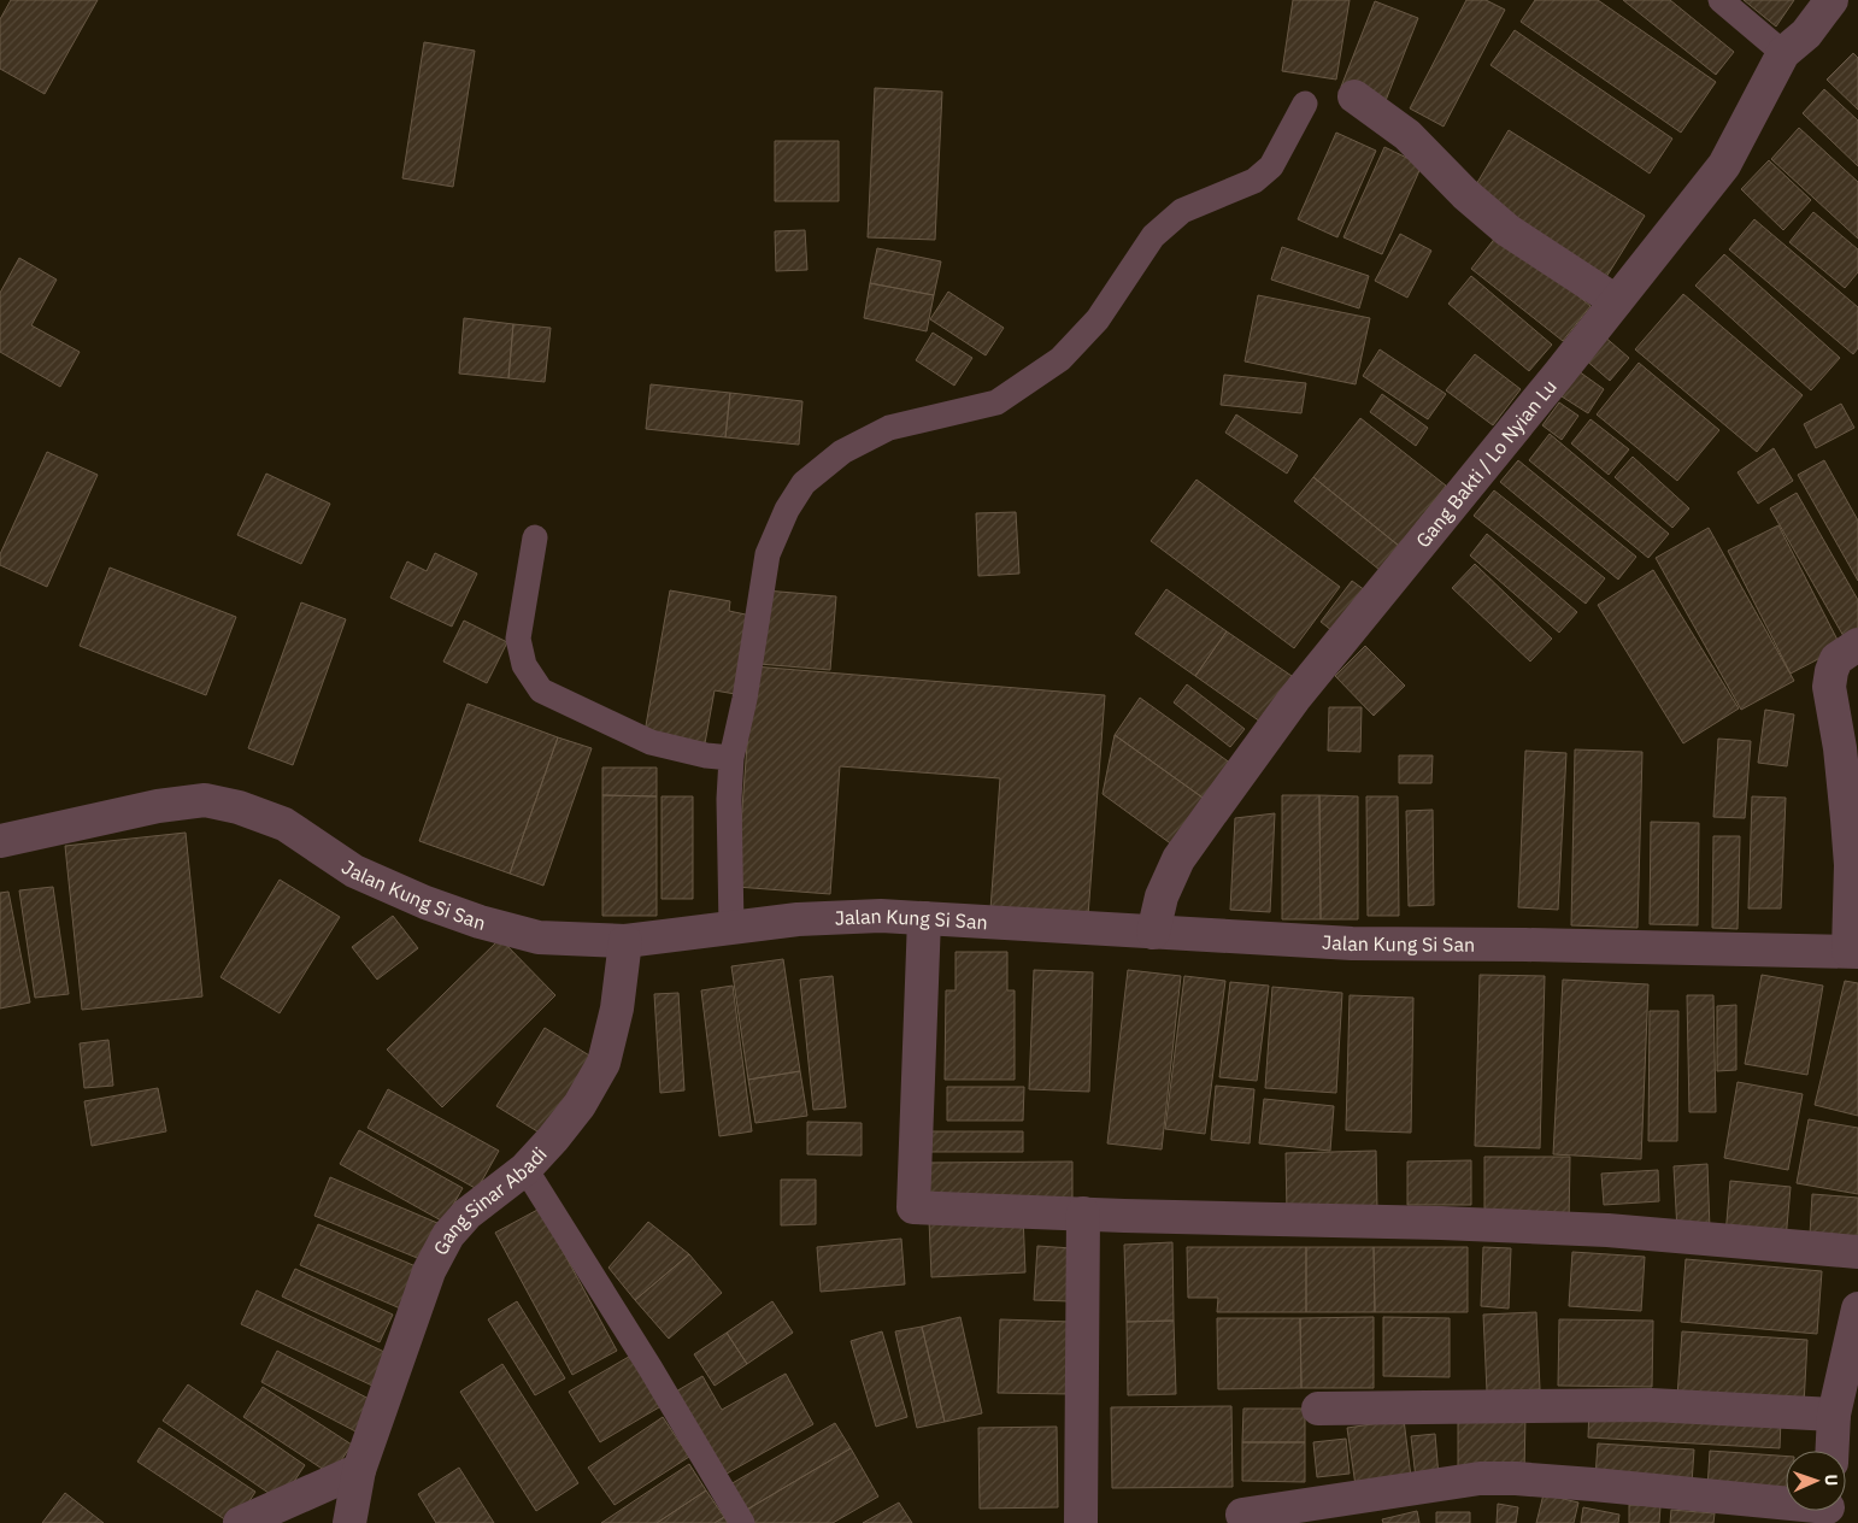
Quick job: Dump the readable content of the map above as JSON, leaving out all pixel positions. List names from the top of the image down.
{
  "streets": {
    "street": ["Gang Bakti / Lo Nyian Lu", "Jalan Kung Si San", "Gang Sinar Abadi"]
  },
  "crossings": [
    ["Gang Bakti / Lo Nyian Lu", "Jalan Kung Si San"],
    ["Jalan Kung Si San", "Gang Sinar Abadi"]
  ],
  "north": "right"
}
